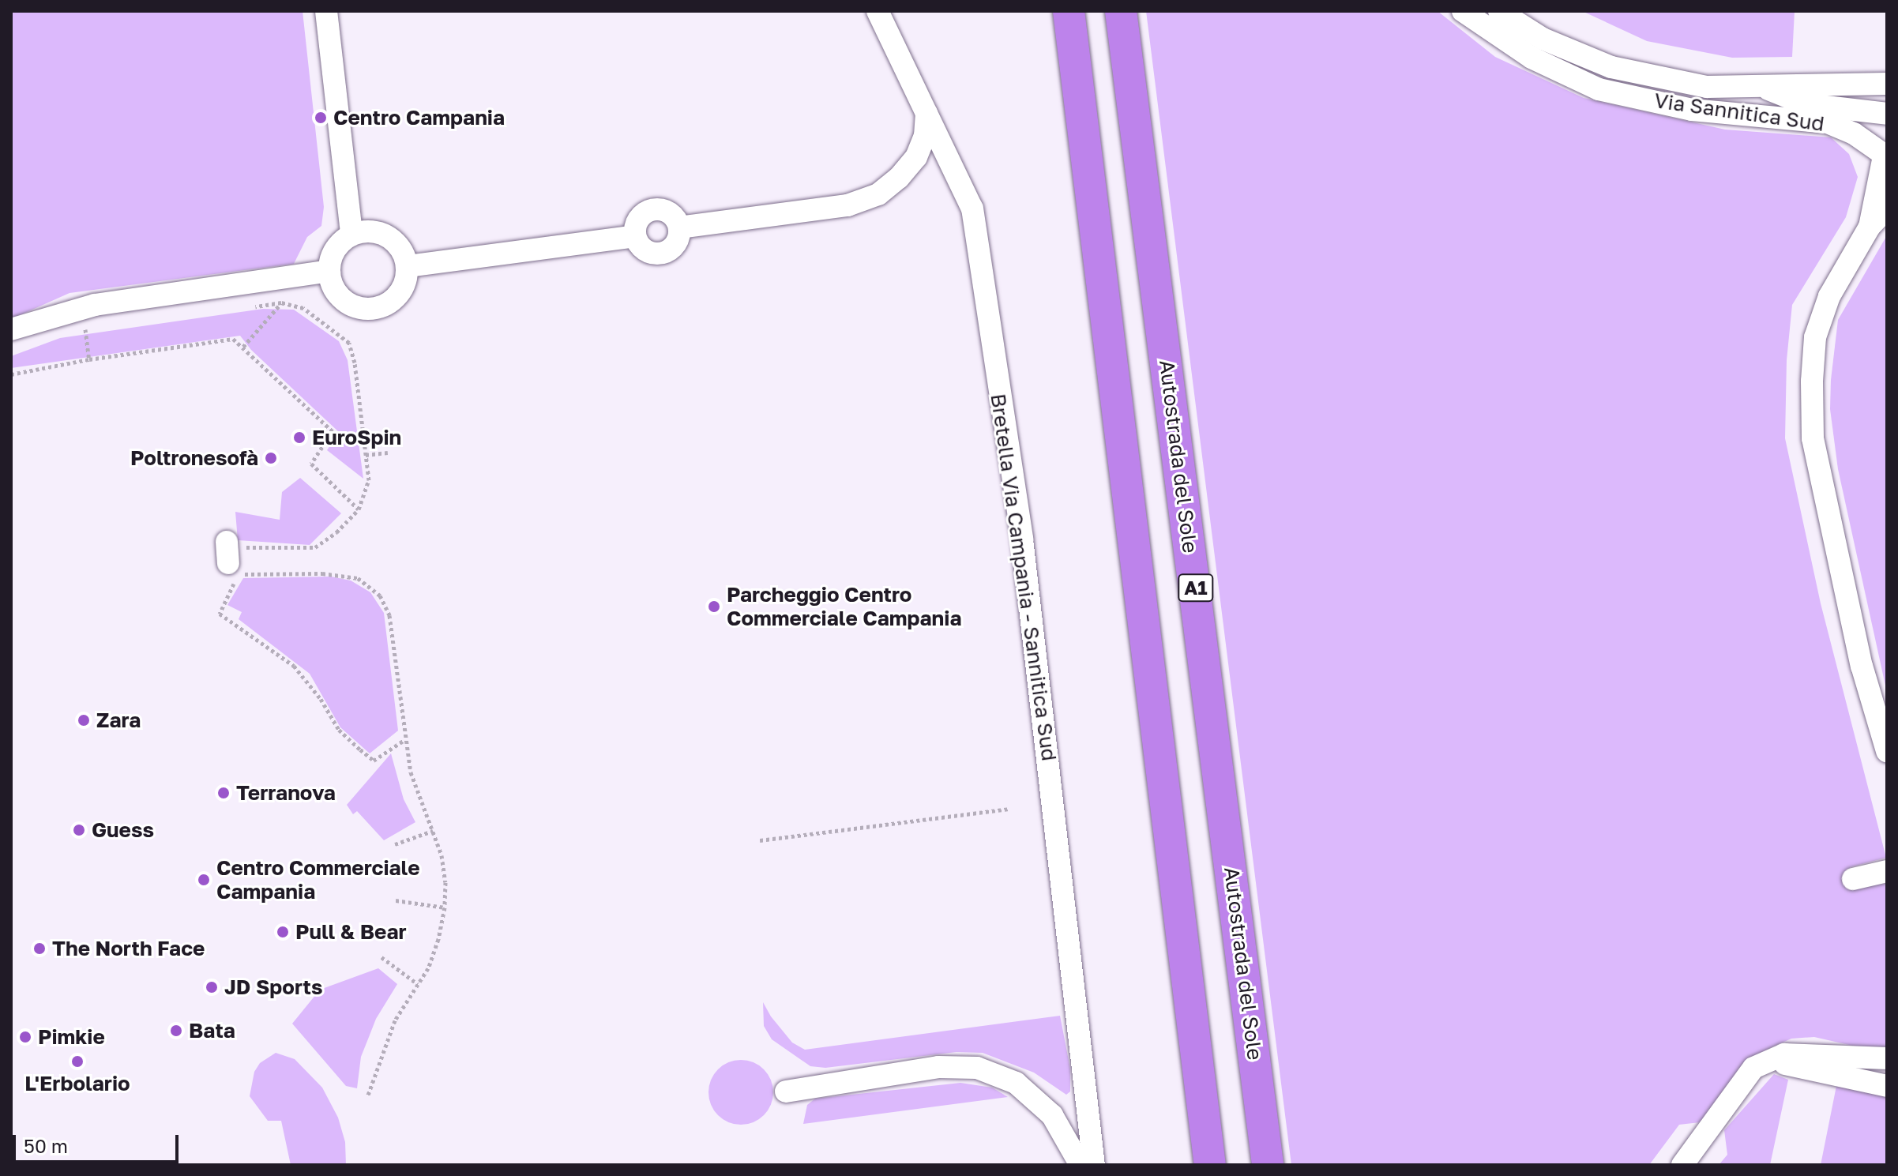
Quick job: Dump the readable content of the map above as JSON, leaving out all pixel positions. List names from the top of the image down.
{
  "streets": {
    "highway": ["Autostrada del Sole", "A1"],
    "street": ["Via Sannitica Sud", "Bretella Via Campania - Sannitica Sud"]
  },
  "places": [
    "Centro Campania",
    "EuroSpin",
    "Poltronesofà",
    "Parcheggio Centro Commerciale Campania",
    "Zara",
    "Terranova",
    "Guess",
    "Centro Commerciale Campania",
    "Pull & Bear",
    "The North Face",
    "JD Sports",
    "Bata",
    "Pimkie",
    "L'Erbolario"
  ],
  "scale_bar": "50 m"
}
